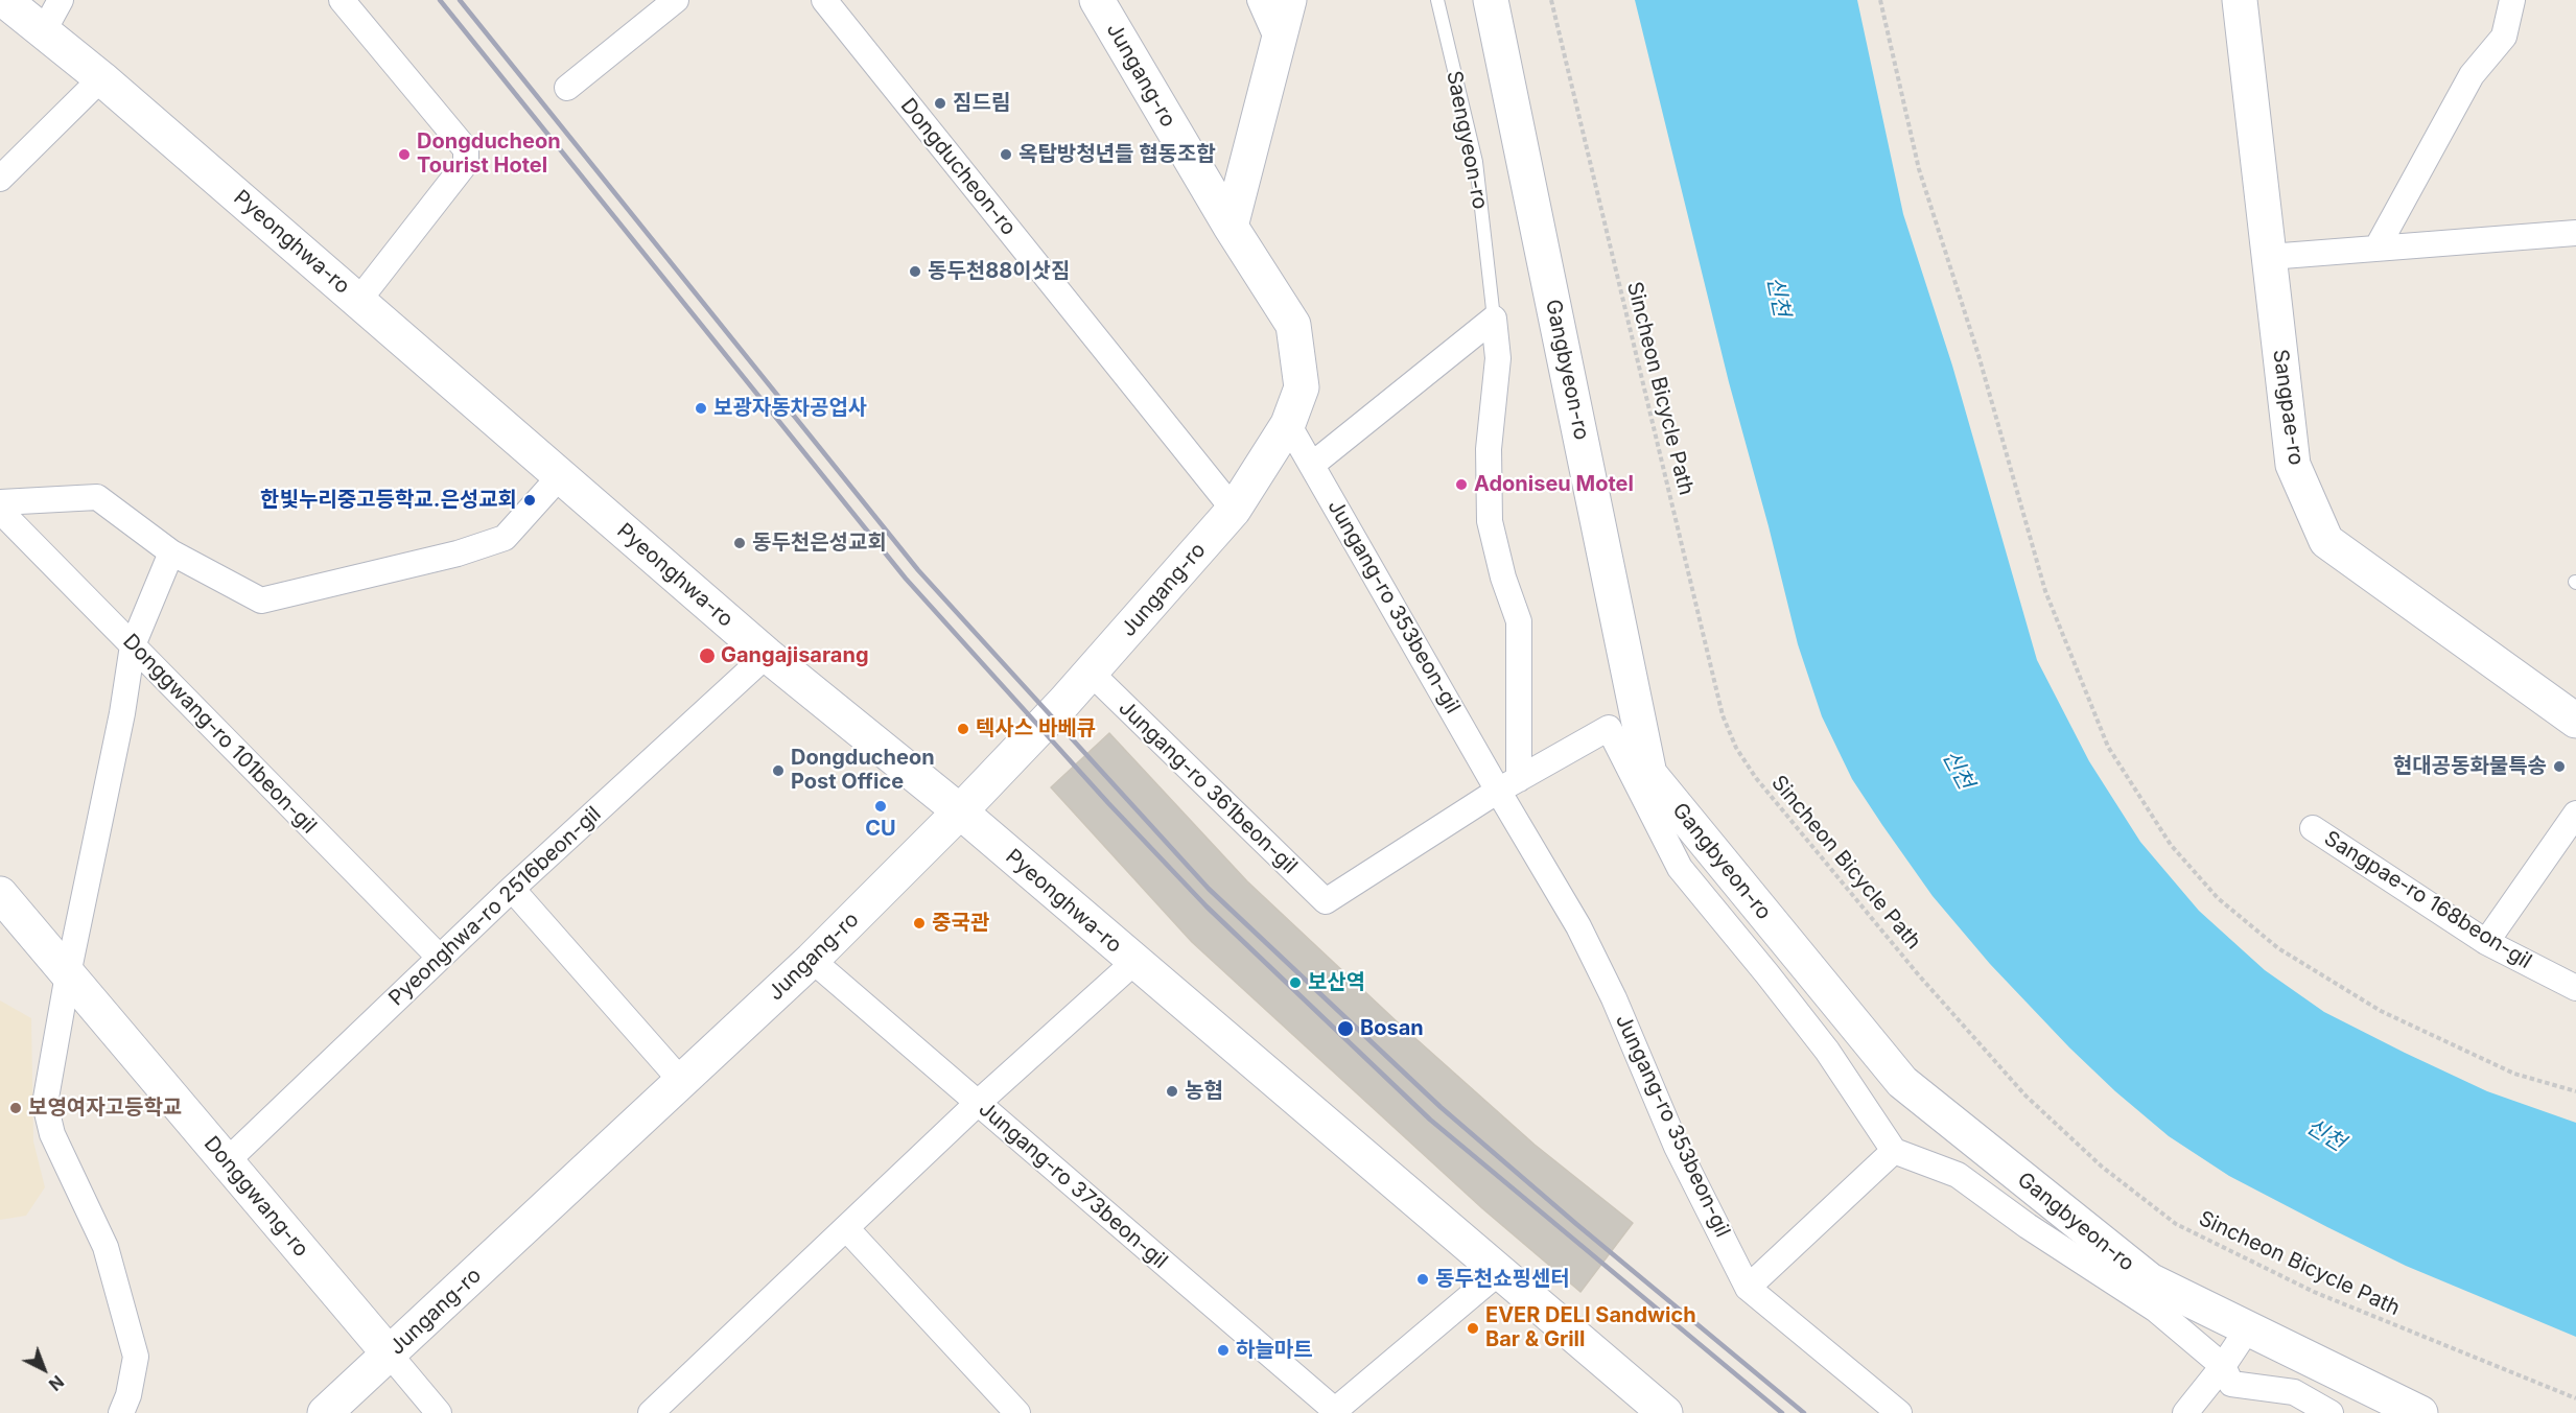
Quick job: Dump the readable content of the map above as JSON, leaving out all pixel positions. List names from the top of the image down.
{
  "streets": {
    "main road": [
      "Jungang-ro",
      "Pyeonghwa-ro",
      "Gangbyeon-ro",
      "Sangpae-ro",
      "Donggwang-ro"
    ],
    "street": [
      "Dongducheon-ro",
      "Jungang-ro 353beon-gil",
      "Donggwang-ro 101beon-gil",
      "Jungang-ro 361beon-gil",
      "Sangpae-ro 168beon-gil",
      "Pyeonghwa-ro 2516beon-gil",
      "Jungang-ro 373beon-gil"
    ],
    "lane": ["Saengyeon-ro"],
    "path": ["Sincheon Bicycle Path"]
  },
  "crossings": [
    ["Jungang-ro", "Dongducheon-ro"],
    ["Jungang-ro", "Pyeonghwa-ro"],
    ["Jungang-ro", "Jungang-ro 353beon-gil"],
    ["Jungang-ro", "Jungang-ro 361beon-gil"],
    ["Jungang-ro", "Jungang-ro 373beon-gil"],
    ["Jungang-ro", "Donggwang-ro"],
    ["Pyeonghwa-ro", "Pyeonghwa-ro 2516beon-gil"],
    ["Jungang-ro 353beon-gil", "Jungang-ro 361beon-gil"],
    ["Donggwang-ro 101beon-gil", "Pyeonghwa-ro 2516beon-gil"],
    ["Pyeonghwa-ro 2516beon-gil", "Donggwang-ro"]
  ],
  "water": ["신천"],
  "places": [
    "짐드림",
    "Dongducheon Tourist Hotel",
    "옥탑방청년들 협동조합",
    "동두천88이삿짐",
    "보광자동차공업사",
    "Adoniseu Motel",
    "한빛누리중고등학교.은성교회",
    "동두천은성교회",
    "Gangajisarang",
    "텍사스 바베큐",
    "현대공동화물특송",
    "Dongducheon Post Office",
    "CU",
    "중국관",
    "보산역",
    "Bosan",
    "농협",
    "보영여자고등학교",
    "동두천쇼핑센터",
    "EVER DELI Sandwich Bar & Grill",
    "하늘마트"
  ],
  "north": "bottom right"
}
